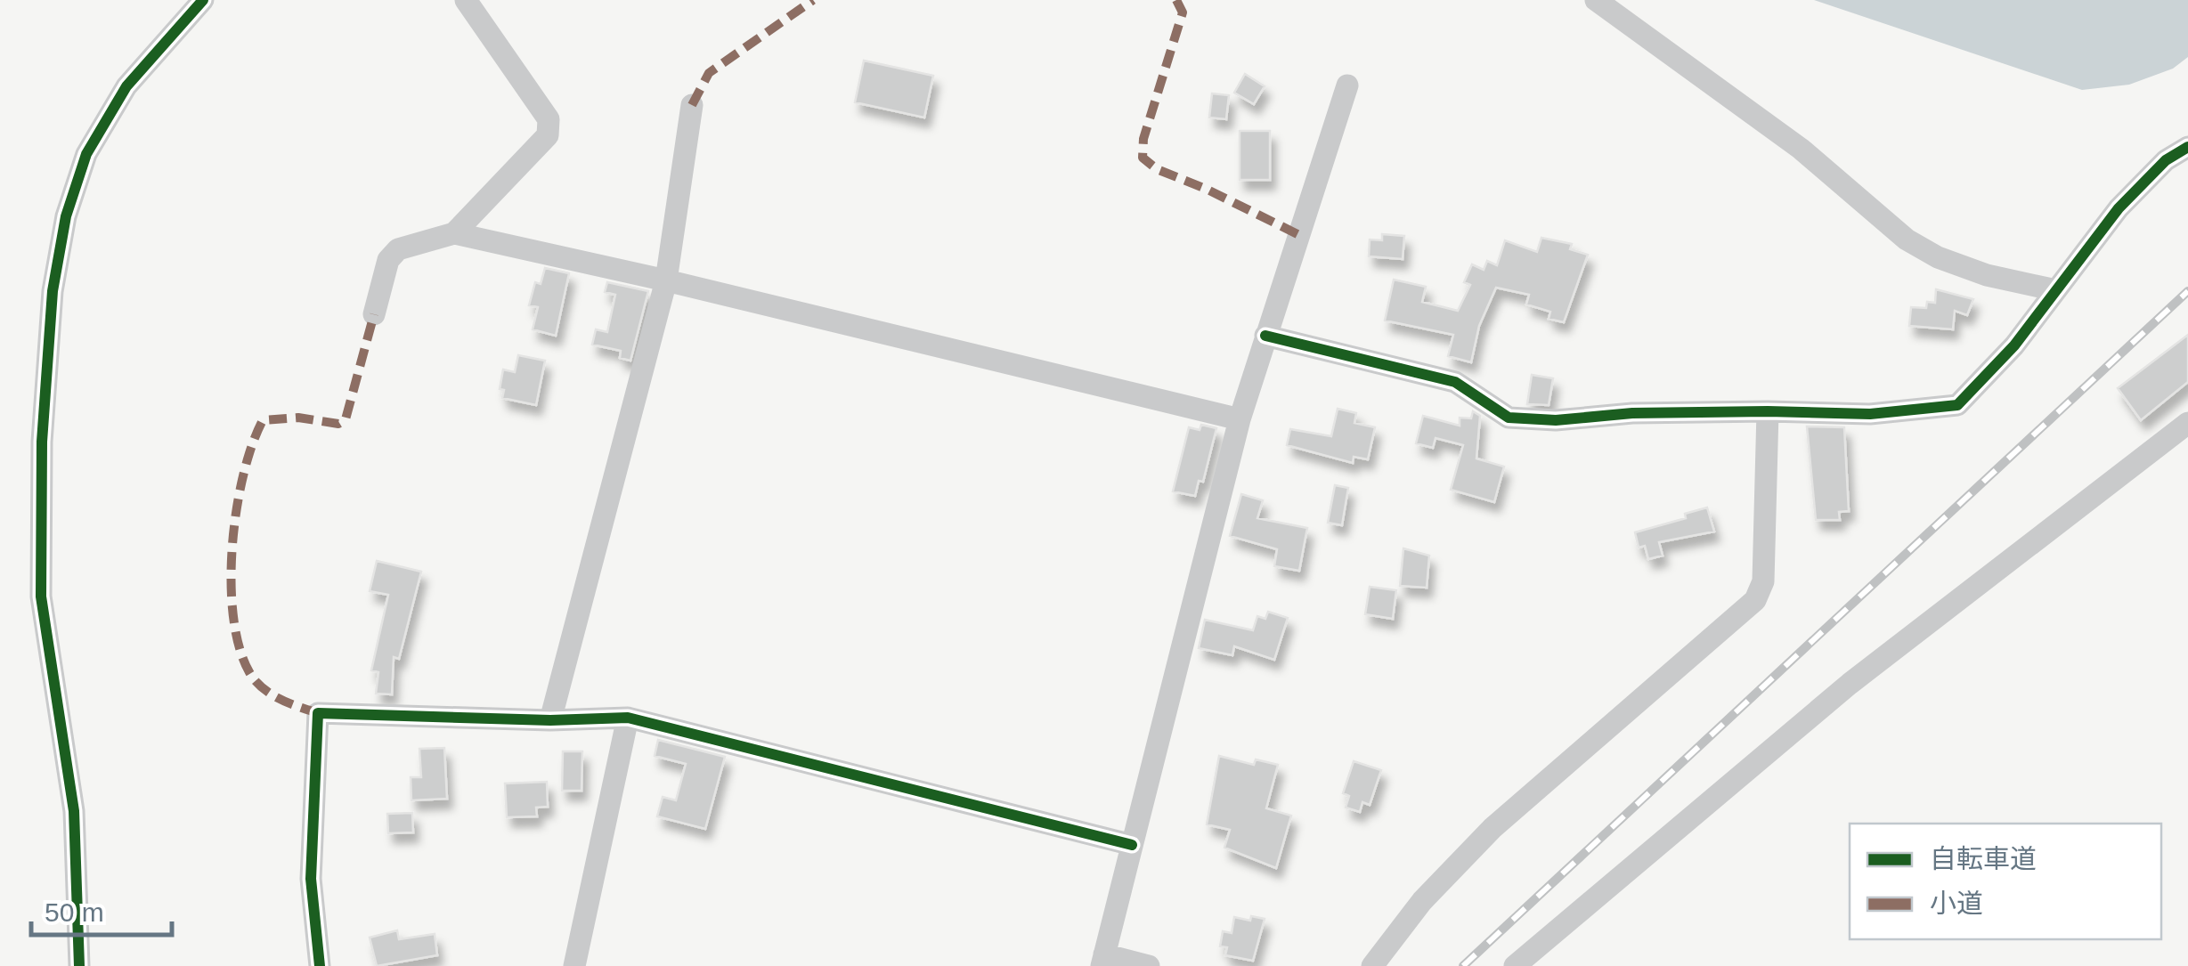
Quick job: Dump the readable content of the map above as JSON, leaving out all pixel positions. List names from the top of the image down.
{
  "legend": ["自転車道", "小道"],
  "scale_bar": "50 m"
}
